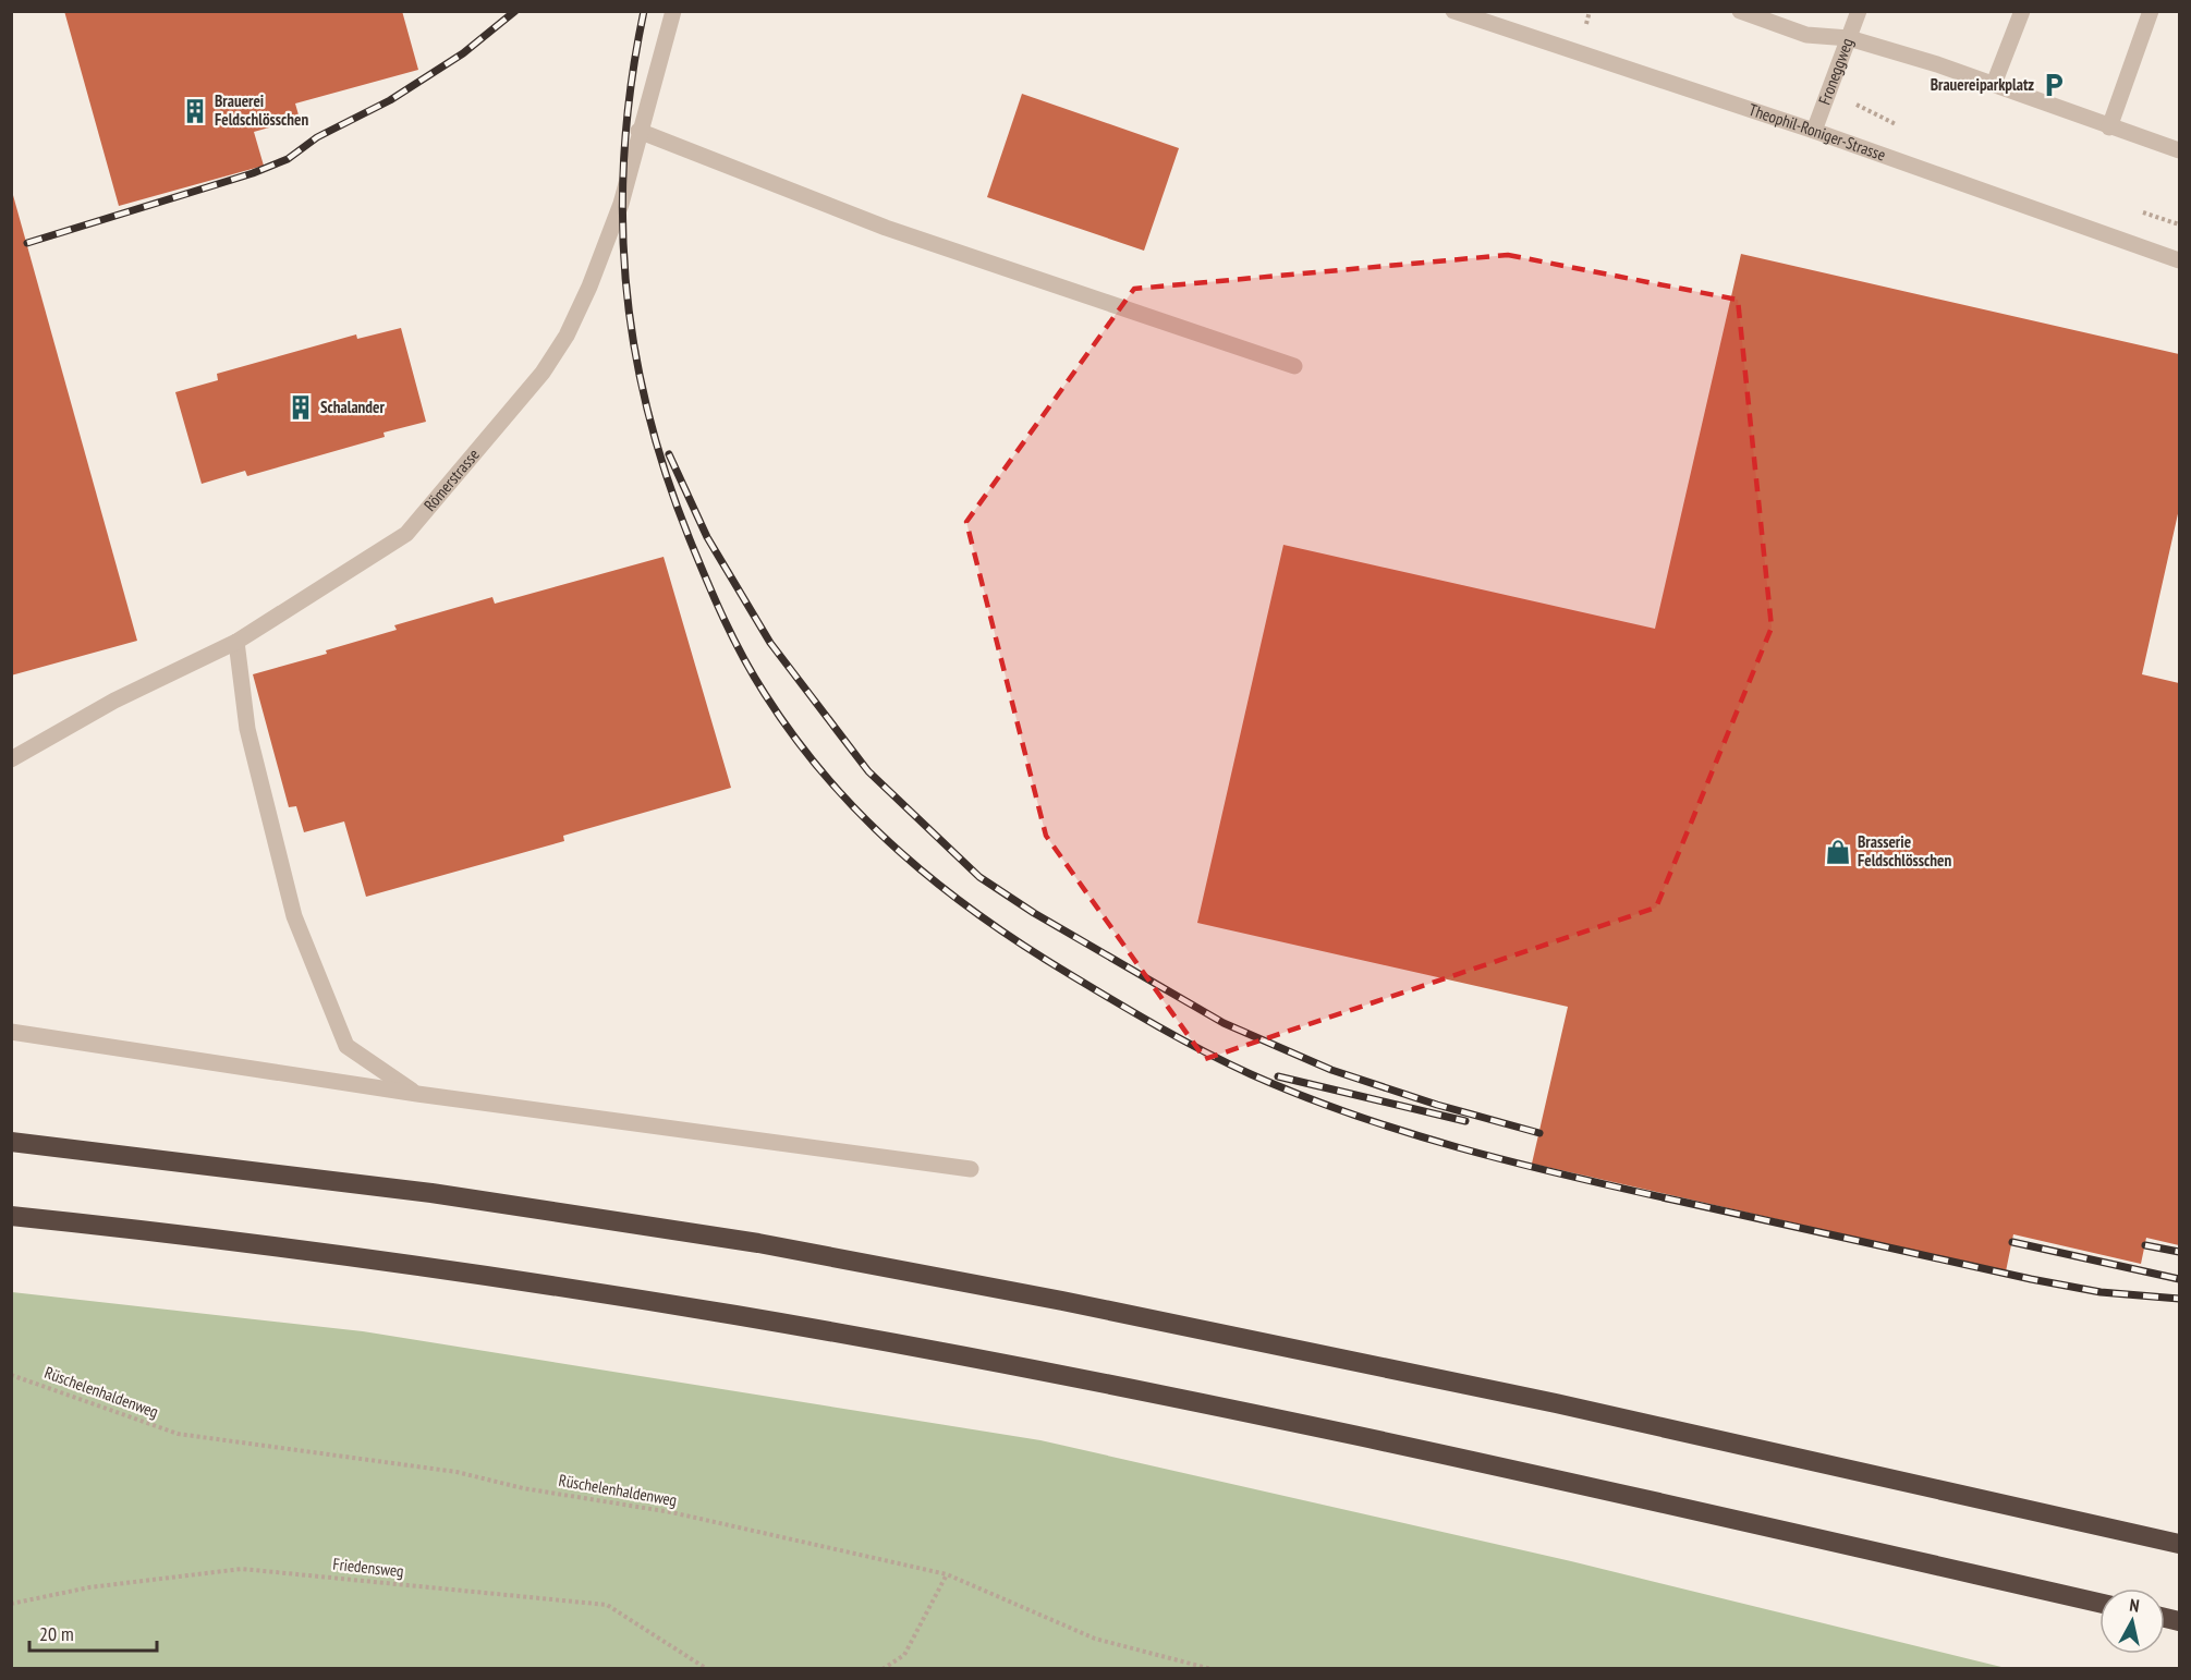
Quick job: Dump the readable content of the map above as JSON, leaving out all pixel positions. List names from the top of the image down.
{
  "streets": {
    "street": ["Froneggweg", "Theophil-Roniger-Strasse", "Römerstrasse"],
    "path": ["Rüschelenhaldenweg", "Friedensweg"]
  },
  "crossings": [
    ["Froneggweg", "Theophil-Roniger-Strasse"]
  ],
  "places": {
    "parking": ["Brauereiparkplatz"],
    "building": ["Brauerei Feldschlösschen", "Schalander"],
    "shop": ["Brasserie Feldschlösschen"]
  },
  "scale_bar": "20 m",
  "north": "top"
}
